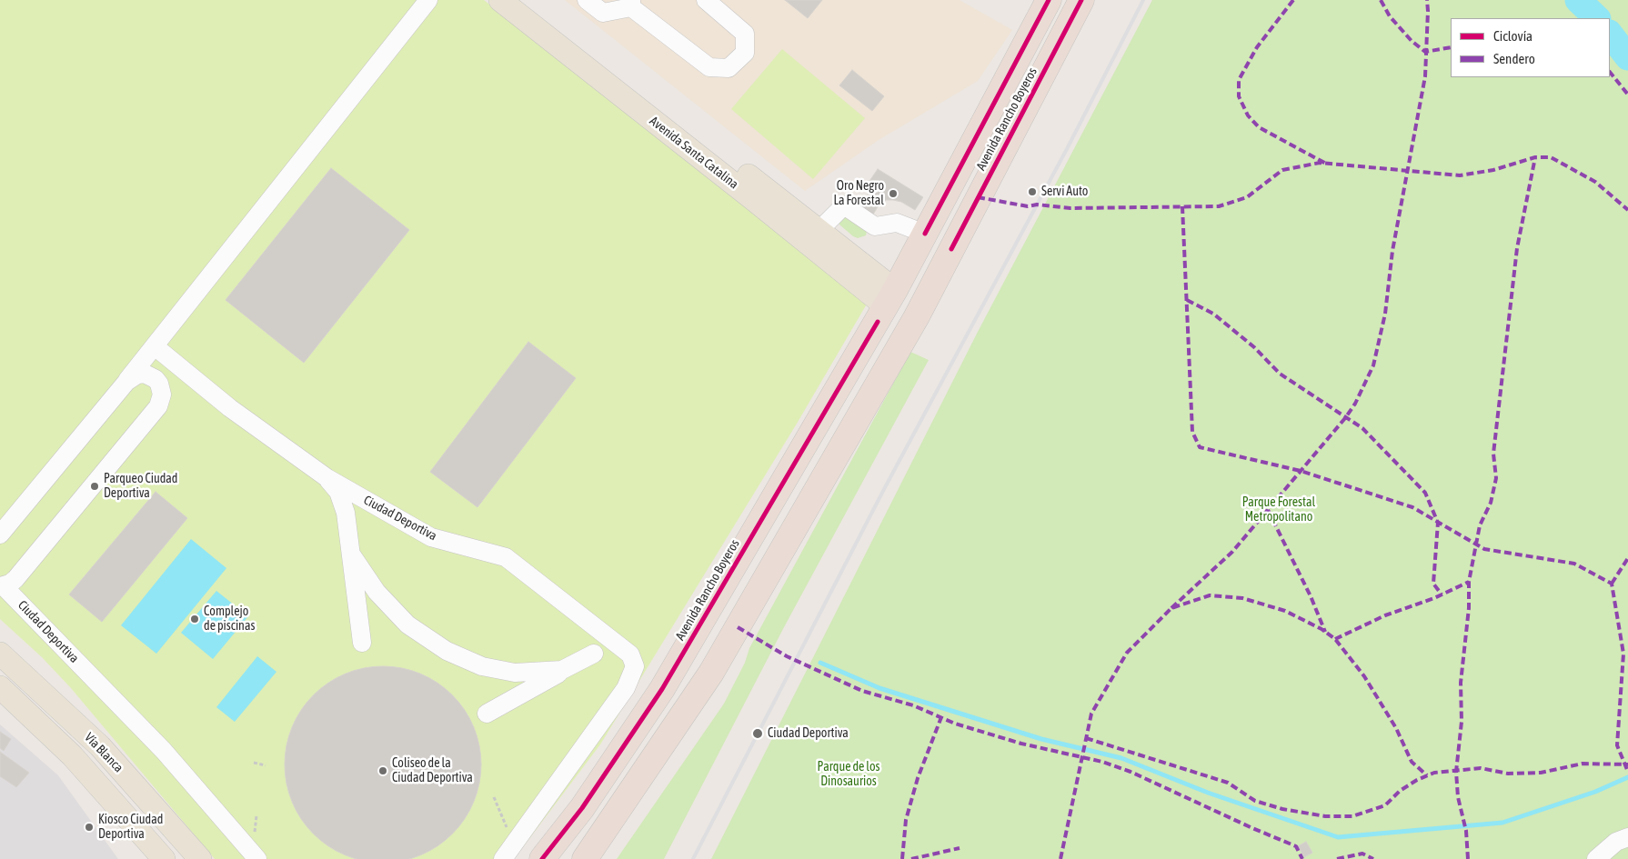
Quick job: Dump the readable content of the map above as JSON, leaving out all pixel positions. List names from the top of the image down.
{
  "streets": {
    "highway": ["Avenida Rancho Boyeros"],
    "main road": ["Avenida Santa Catalina", "Vía Blanca"],
    "lane": ["Ciudad Deportiva"]
  },
  "crossings": [
    ["Avenida Rancho Boyeros", "Avenida Santa Catalina"]
  ],
  "parks": ["Parque Forestal Metropolitano", "Parque de los Dinosaurios"],
  "places": [
    "Servi Auto",
    "Oro Negro La Forestal",
    "Parqueo Ciudad Deportiva",
    "Complejo de piscinas",
    "Ciudad Deportiva",
    "Coliseo de la Ciudad Deportiva",
    "Kiosco Ciudad Deportiva"
  ],
  "legend": ["Ciclovía", "Sendero"]
}
